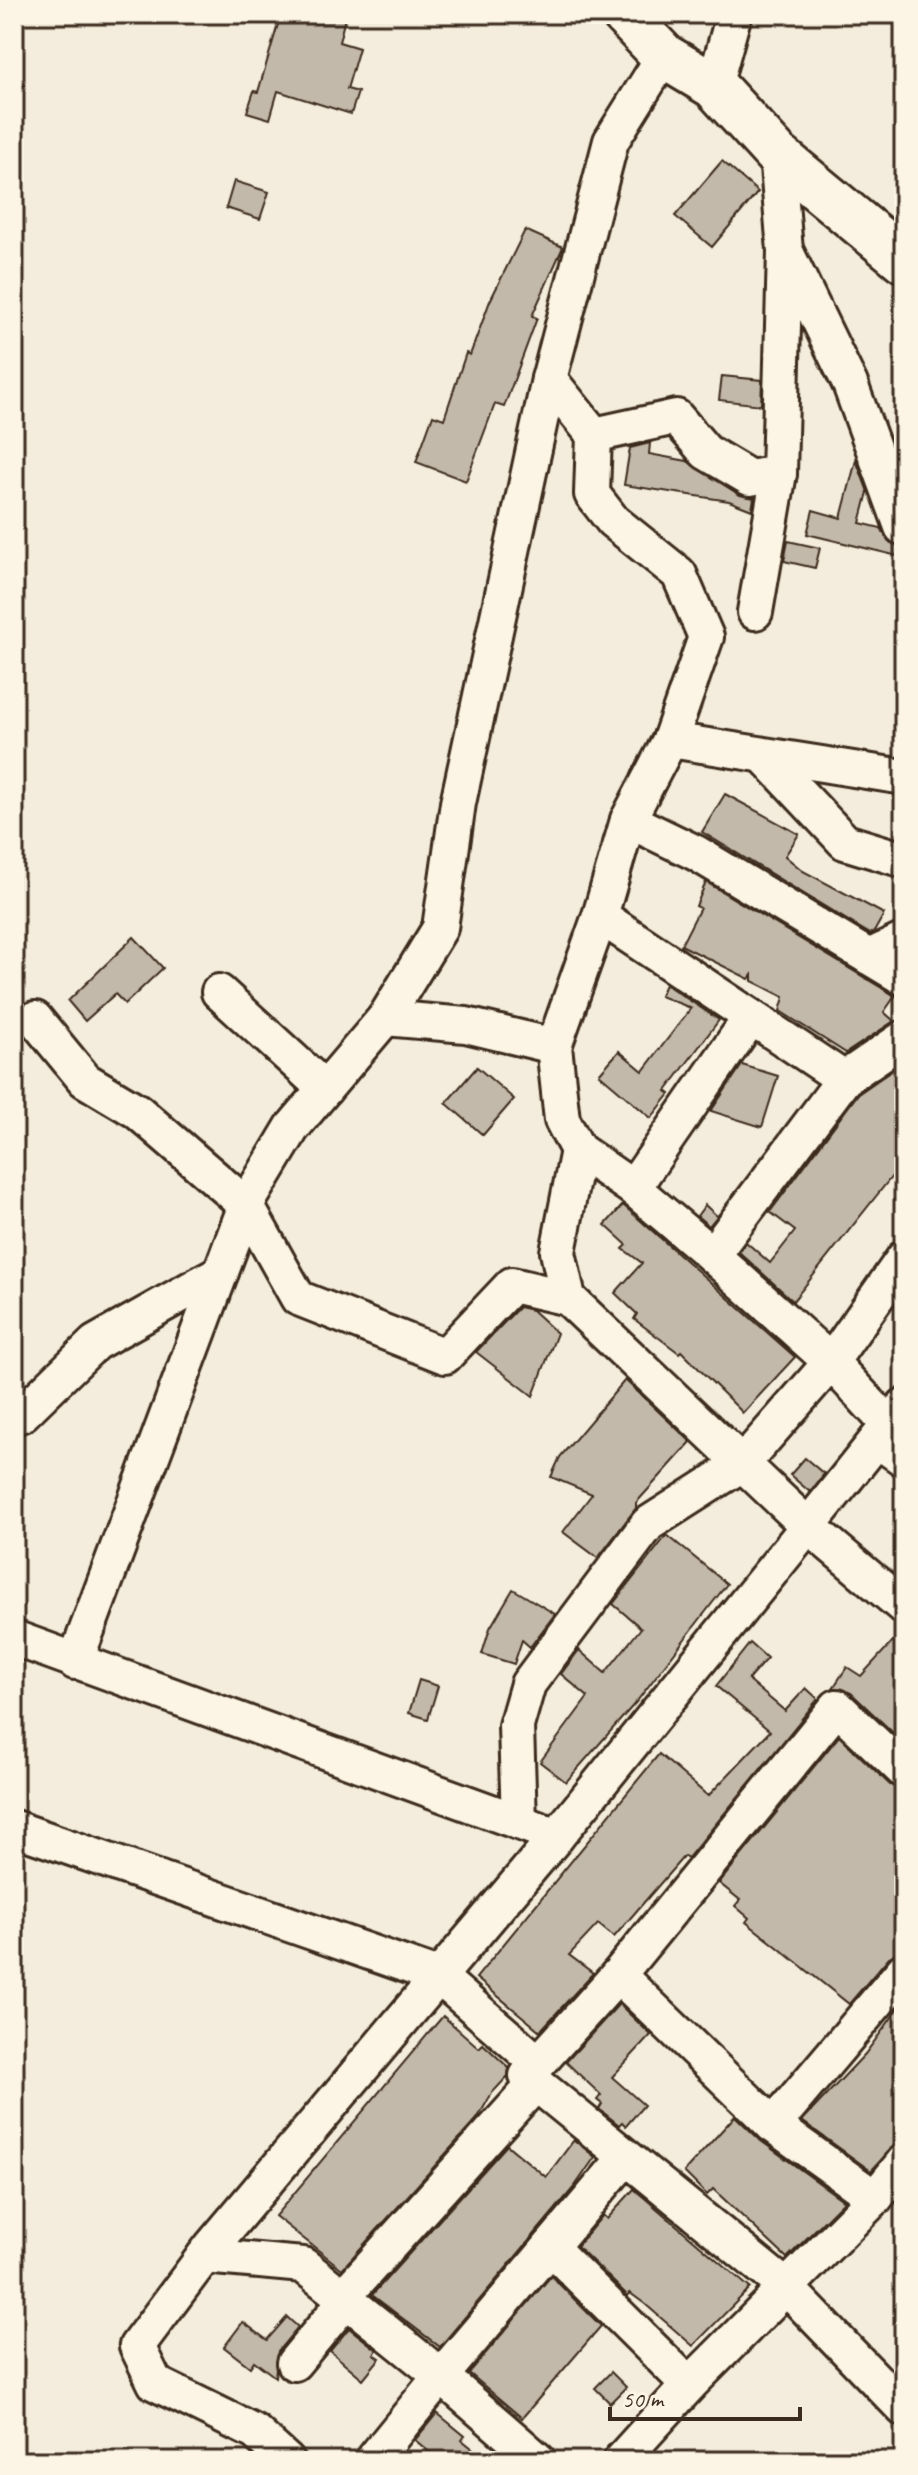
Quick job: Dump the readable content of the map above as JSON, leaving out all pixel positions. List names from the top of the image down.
{
  "scale_bar": "50 m"
}
